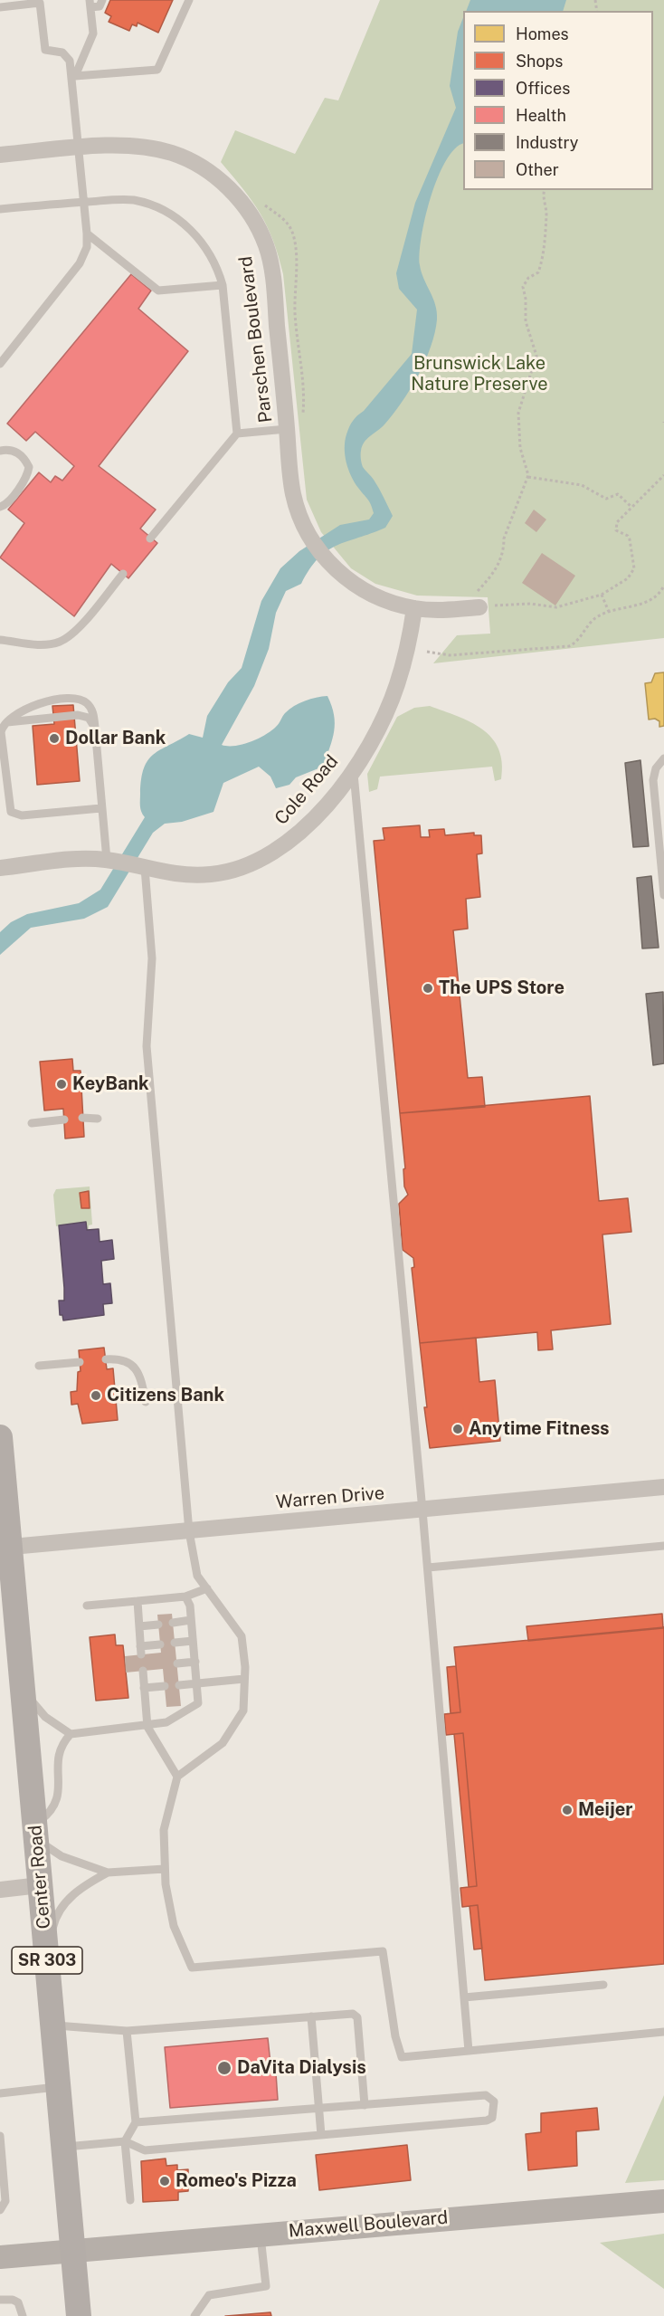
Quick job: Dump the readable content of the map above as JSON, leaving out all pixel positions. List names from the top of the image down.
{
  "streets": {
    "main road": ["Center Road", "SR 303"],
    "street": [
      "Parschen Boulevard",
      "Cole Road",
      "Warren Drive",
      "Maxwell Boulevard"
    ]
  },
  "crossings": [
    ["Parschen Boulevard", "Cole Road"],
    ["Warren Drive", "Center Road"],
    ["Center Road", "Maxwell Boulevard"]
  ],
  "parks": ["Brunswick Lake Nature Preserve"],
  "places": [
    "Dollar Bank",
    "The UPS Store",
    "KeyBank",
    "Citizens Bank",
    "Anytime Fitness",
    "Meijer",
    "DaVita Dialysis",
    "Romeo's Pizza"
  ],
  "legend": [
    "Homes",
    "Shops",
    "Offices",
    "Health",
    "Industry",
    "Other"
  ]
}
